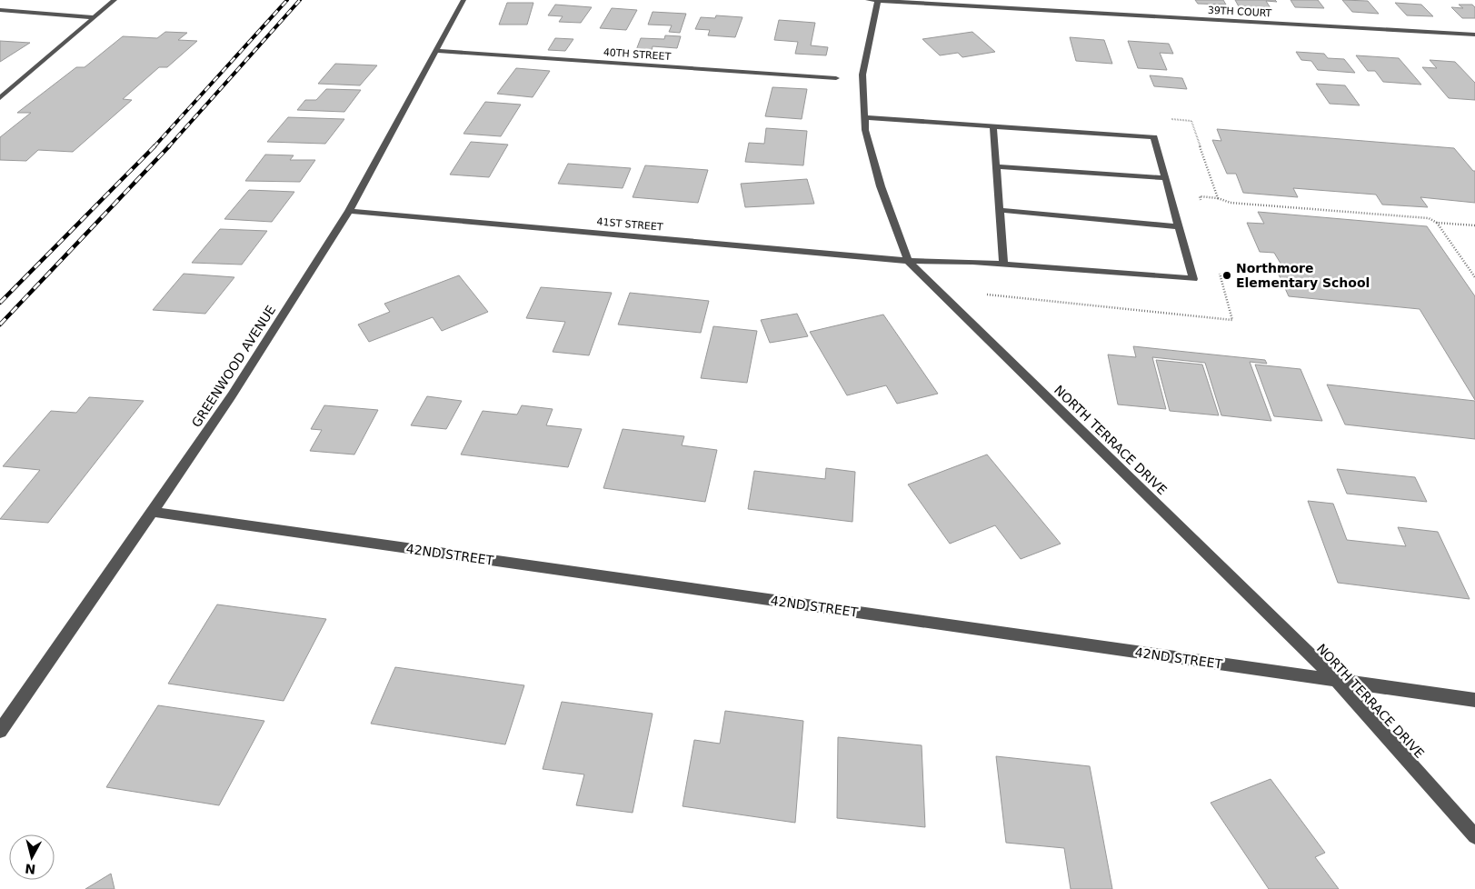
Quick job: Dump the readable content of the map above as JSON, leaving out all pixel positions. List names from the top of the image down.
{
  "streets": {
    "street": [
      "39TH COURT",
      "40TH STREET",
      "41ST STREET",
      "GREENWOOD AVENUE",
      "NORTH TERRACE DRIVE",
      "42ND STREET"
    ]
  },
  "crossings": [
    ["39TH COURT", "NORTH TERRACE DRIVE"],
    ["40TH STREET", "GREENWOOD AVENUE"],
    ["41ST STREET", "GREENWOOD AVENUE"],
    ["41ST STREET", "NORTH TERRACE DRIVE"],
    ["GREENWOOD AVENUE", "42ND STREET"],
    ["NORTH TERRACE DRIVE", "42ND STREET"]
  ],
  "places": ["Northmore Elementary School"],
  "north": "bottom"
}
